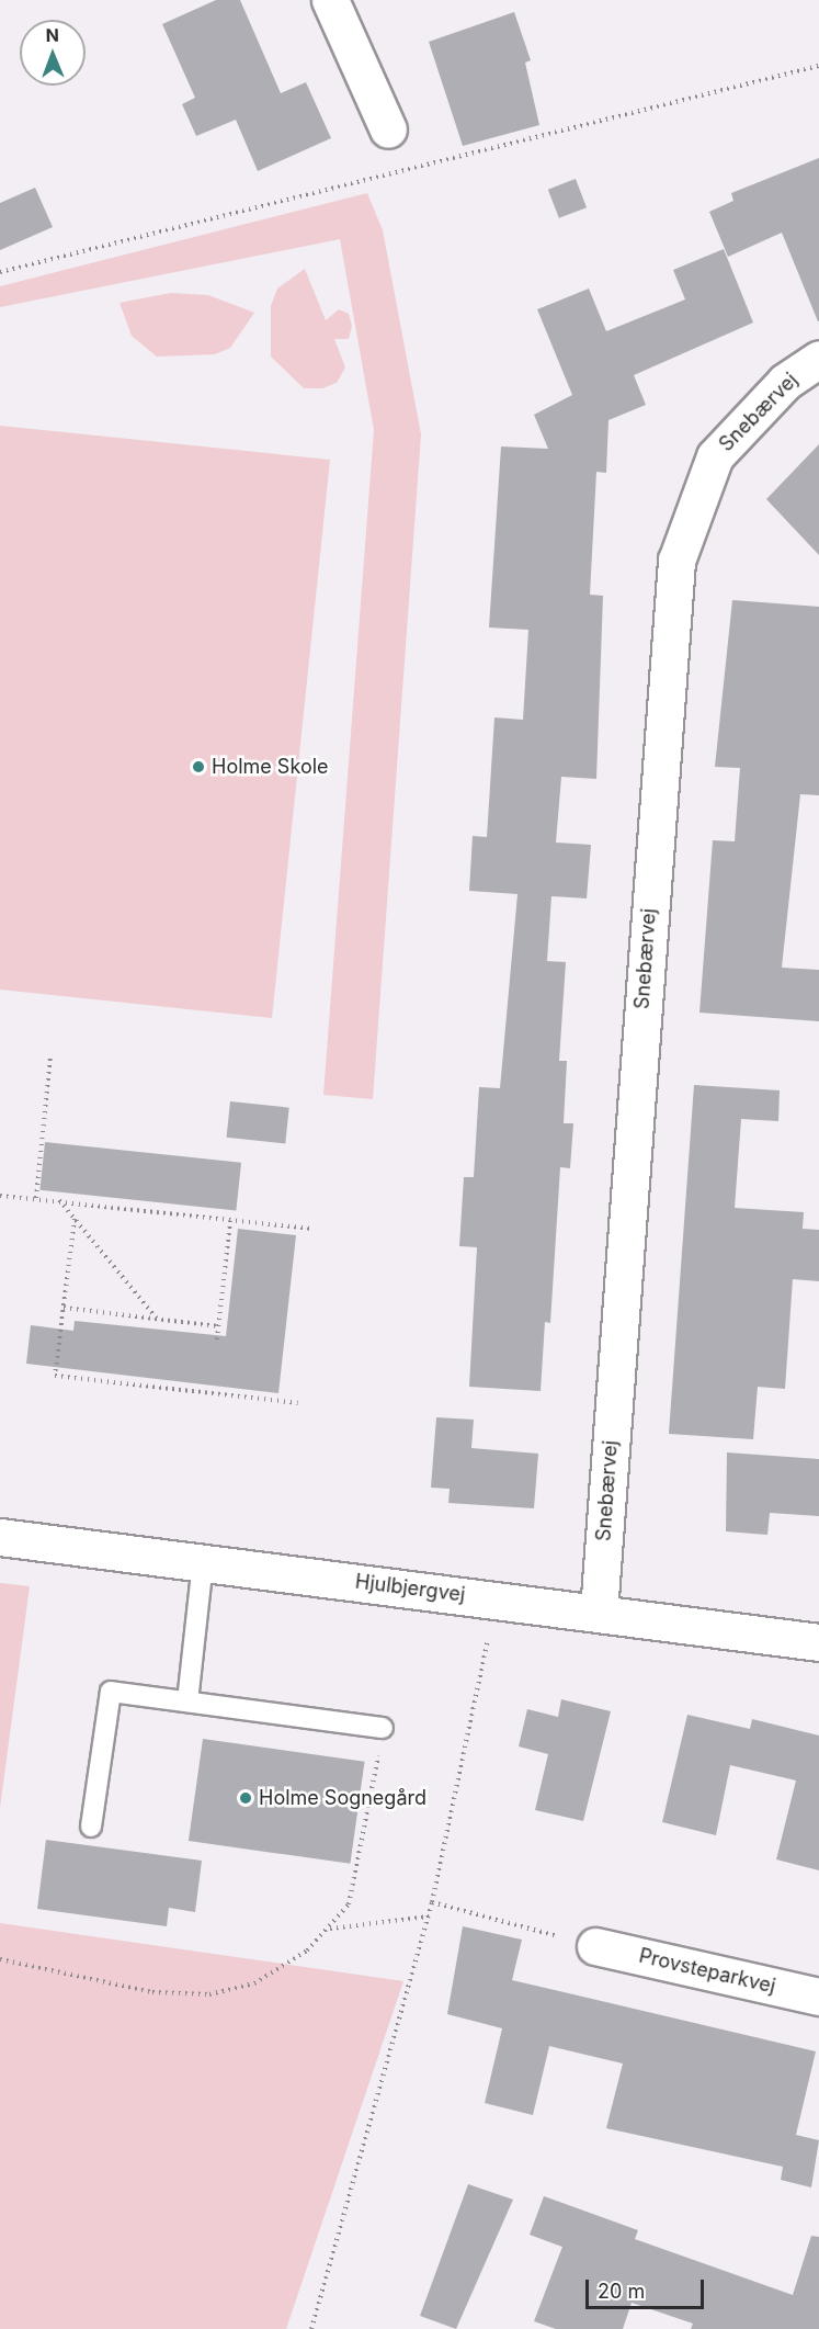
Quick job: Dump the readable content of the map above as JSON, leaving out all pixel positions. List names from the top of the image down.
{
  "streets": {
    "street": ["Snebærvej", "Hjulbjergvej", "Provsteparkvej"]
  },
  "crossings": [
    ["Snebærvej", "Hjulbjergvej"]
  ],
  "places": ["Holme Skole", "Holme Sognegård"],
  "scale_bar": "20 m",
  "north": "top"
}
